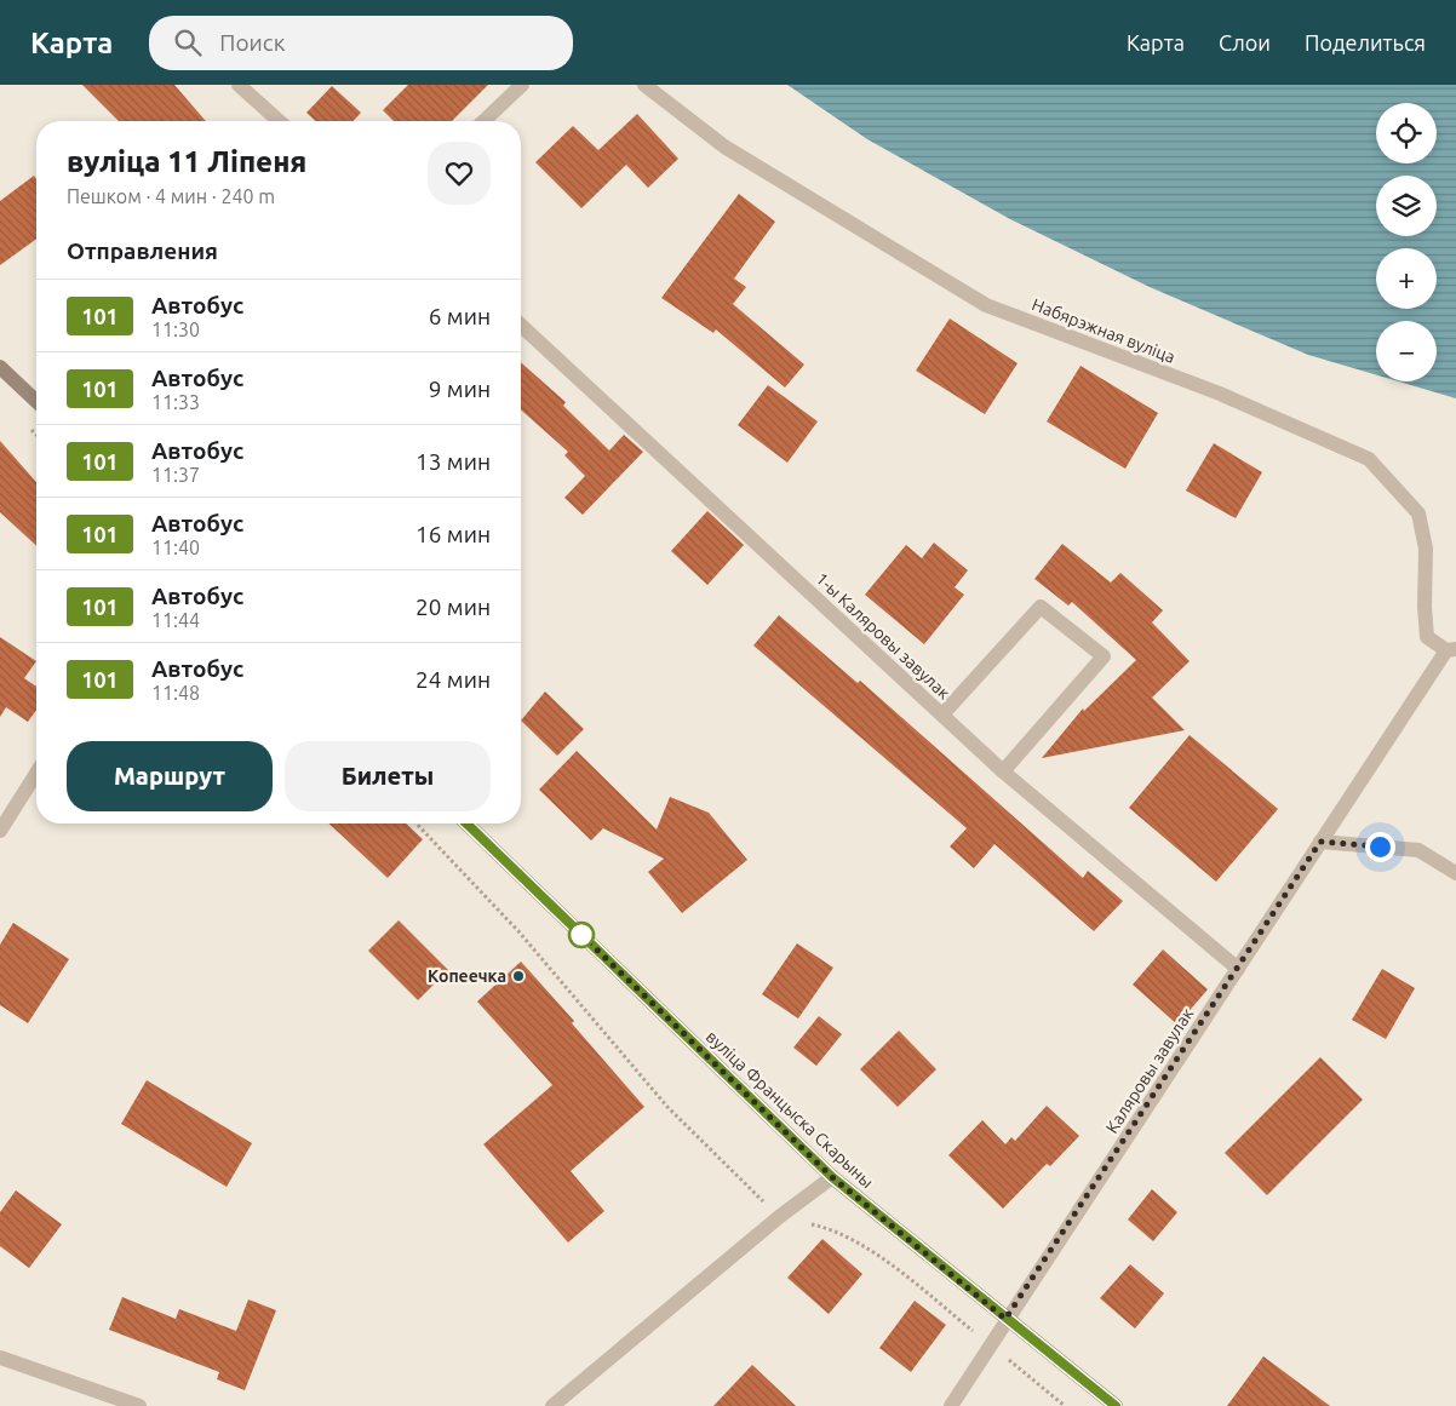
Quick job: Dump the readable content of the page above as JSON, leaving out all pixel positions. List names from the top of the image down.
{
  "streets": {
    "main road": ["вуліца Францыска Скарыны"],
    "street": ["Набярэжная вуліца", "1-ы Каляровы завулак", "Каляровы завулак"]
  },
  "crossings": [
    ["Набярэжная вуліца", "Каляровы завулак"],
    ["1-ы Каляровы завулак", "Каляровы завулак"],
    ["Каляровы завулак", "вуліца Францыска Скарыны"]
  ],
  "places": ["Копеечка"],
  "lines": ["bus line 101"],
  "page": {
    "header": "Карта",
    "search": "Поиск",
    "nav": ["Карта", "Слои", "Поделиться"],
    "map_buttons": ["+", "−"],
    "heading": [
      ["вуліца 11 Ліпеня", "Пешком · 4 мин · 240 m"],
      "Отправления"
    ],
    "list": [
      {
        "mark": "101",
        "name": "Автобус",
        "note": "11:30",
        "value": "6 мин"
      },
      {
        "mark": "101",
        "name": "Автобус",
        "note": "11:33",
        "value": "9 мин"
      },
      {
        "mark": "101",
        "name": "Автобус",
        "note": "11:37",
        "value": "13 мин"
      },
      {
        "mark": "101",
        "name": "Автобус",
        "note": "11:40",
        "value": "16 мин"
      },
      {
        "mark": "101",
        "name": "Автобус",
        "note": "11:44",
        "value": "20 мин"
      },
      {
        "mark": "101",
        "name": "Автобус",
        "note": "11:48",
        "value": "24 мин"
      }
    ],
    "buttons": ["Маршрут", "Билеты"]
  }
}
